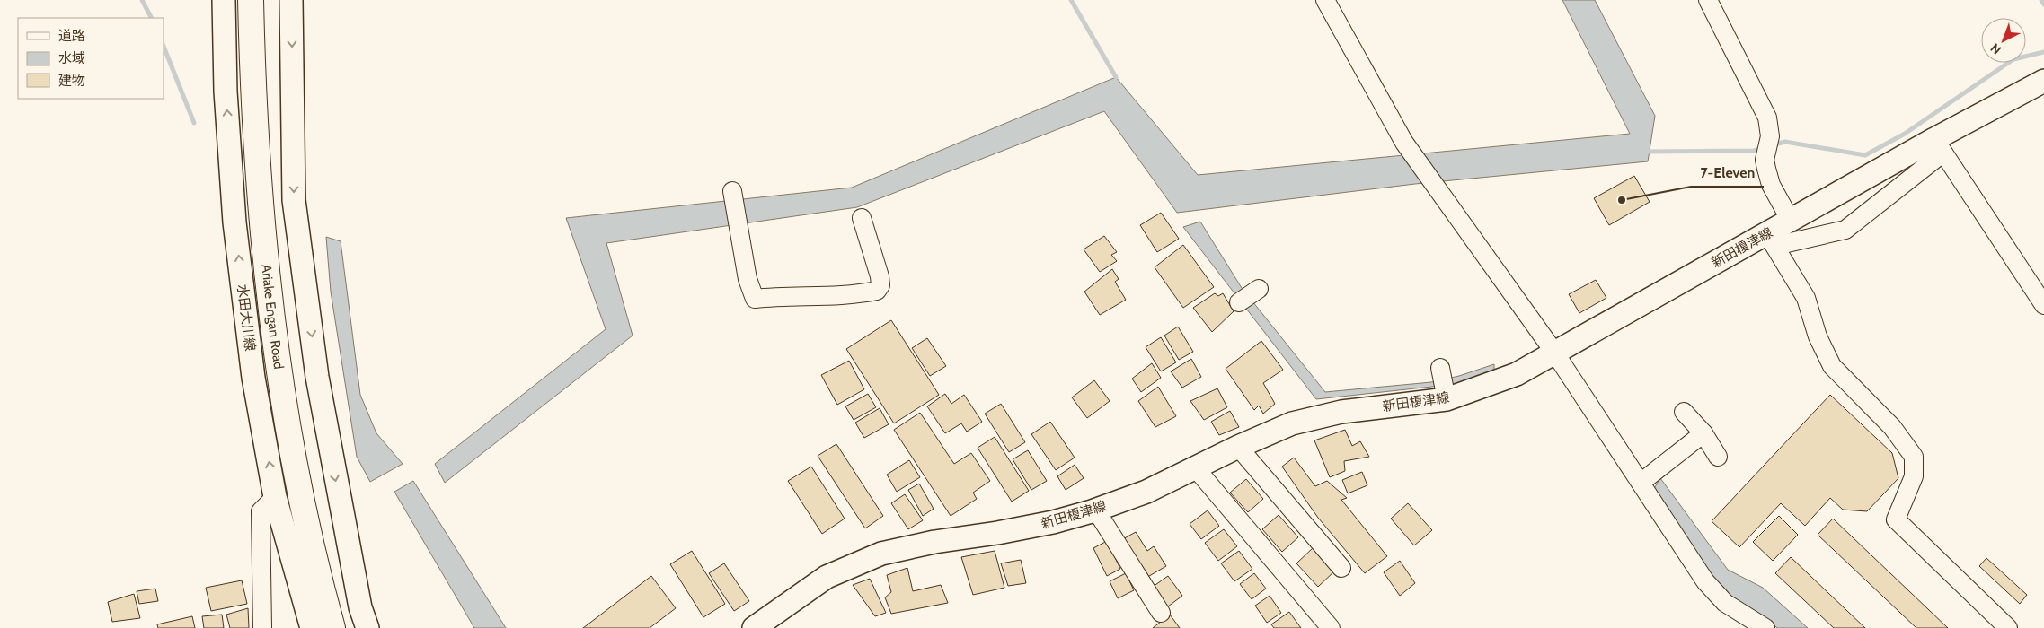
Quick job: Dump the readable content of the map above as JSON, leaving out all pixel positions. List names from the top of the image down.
{
  "streets": {
    "highway": ["Ariake Engan Road"],
    "main road": ["新田榎津線", "水田大川線"]
  },
  "places": ["7-Eleven"],
  "legend": ["道路", "水域", "建物"],
  "north": "bottom left"
}
